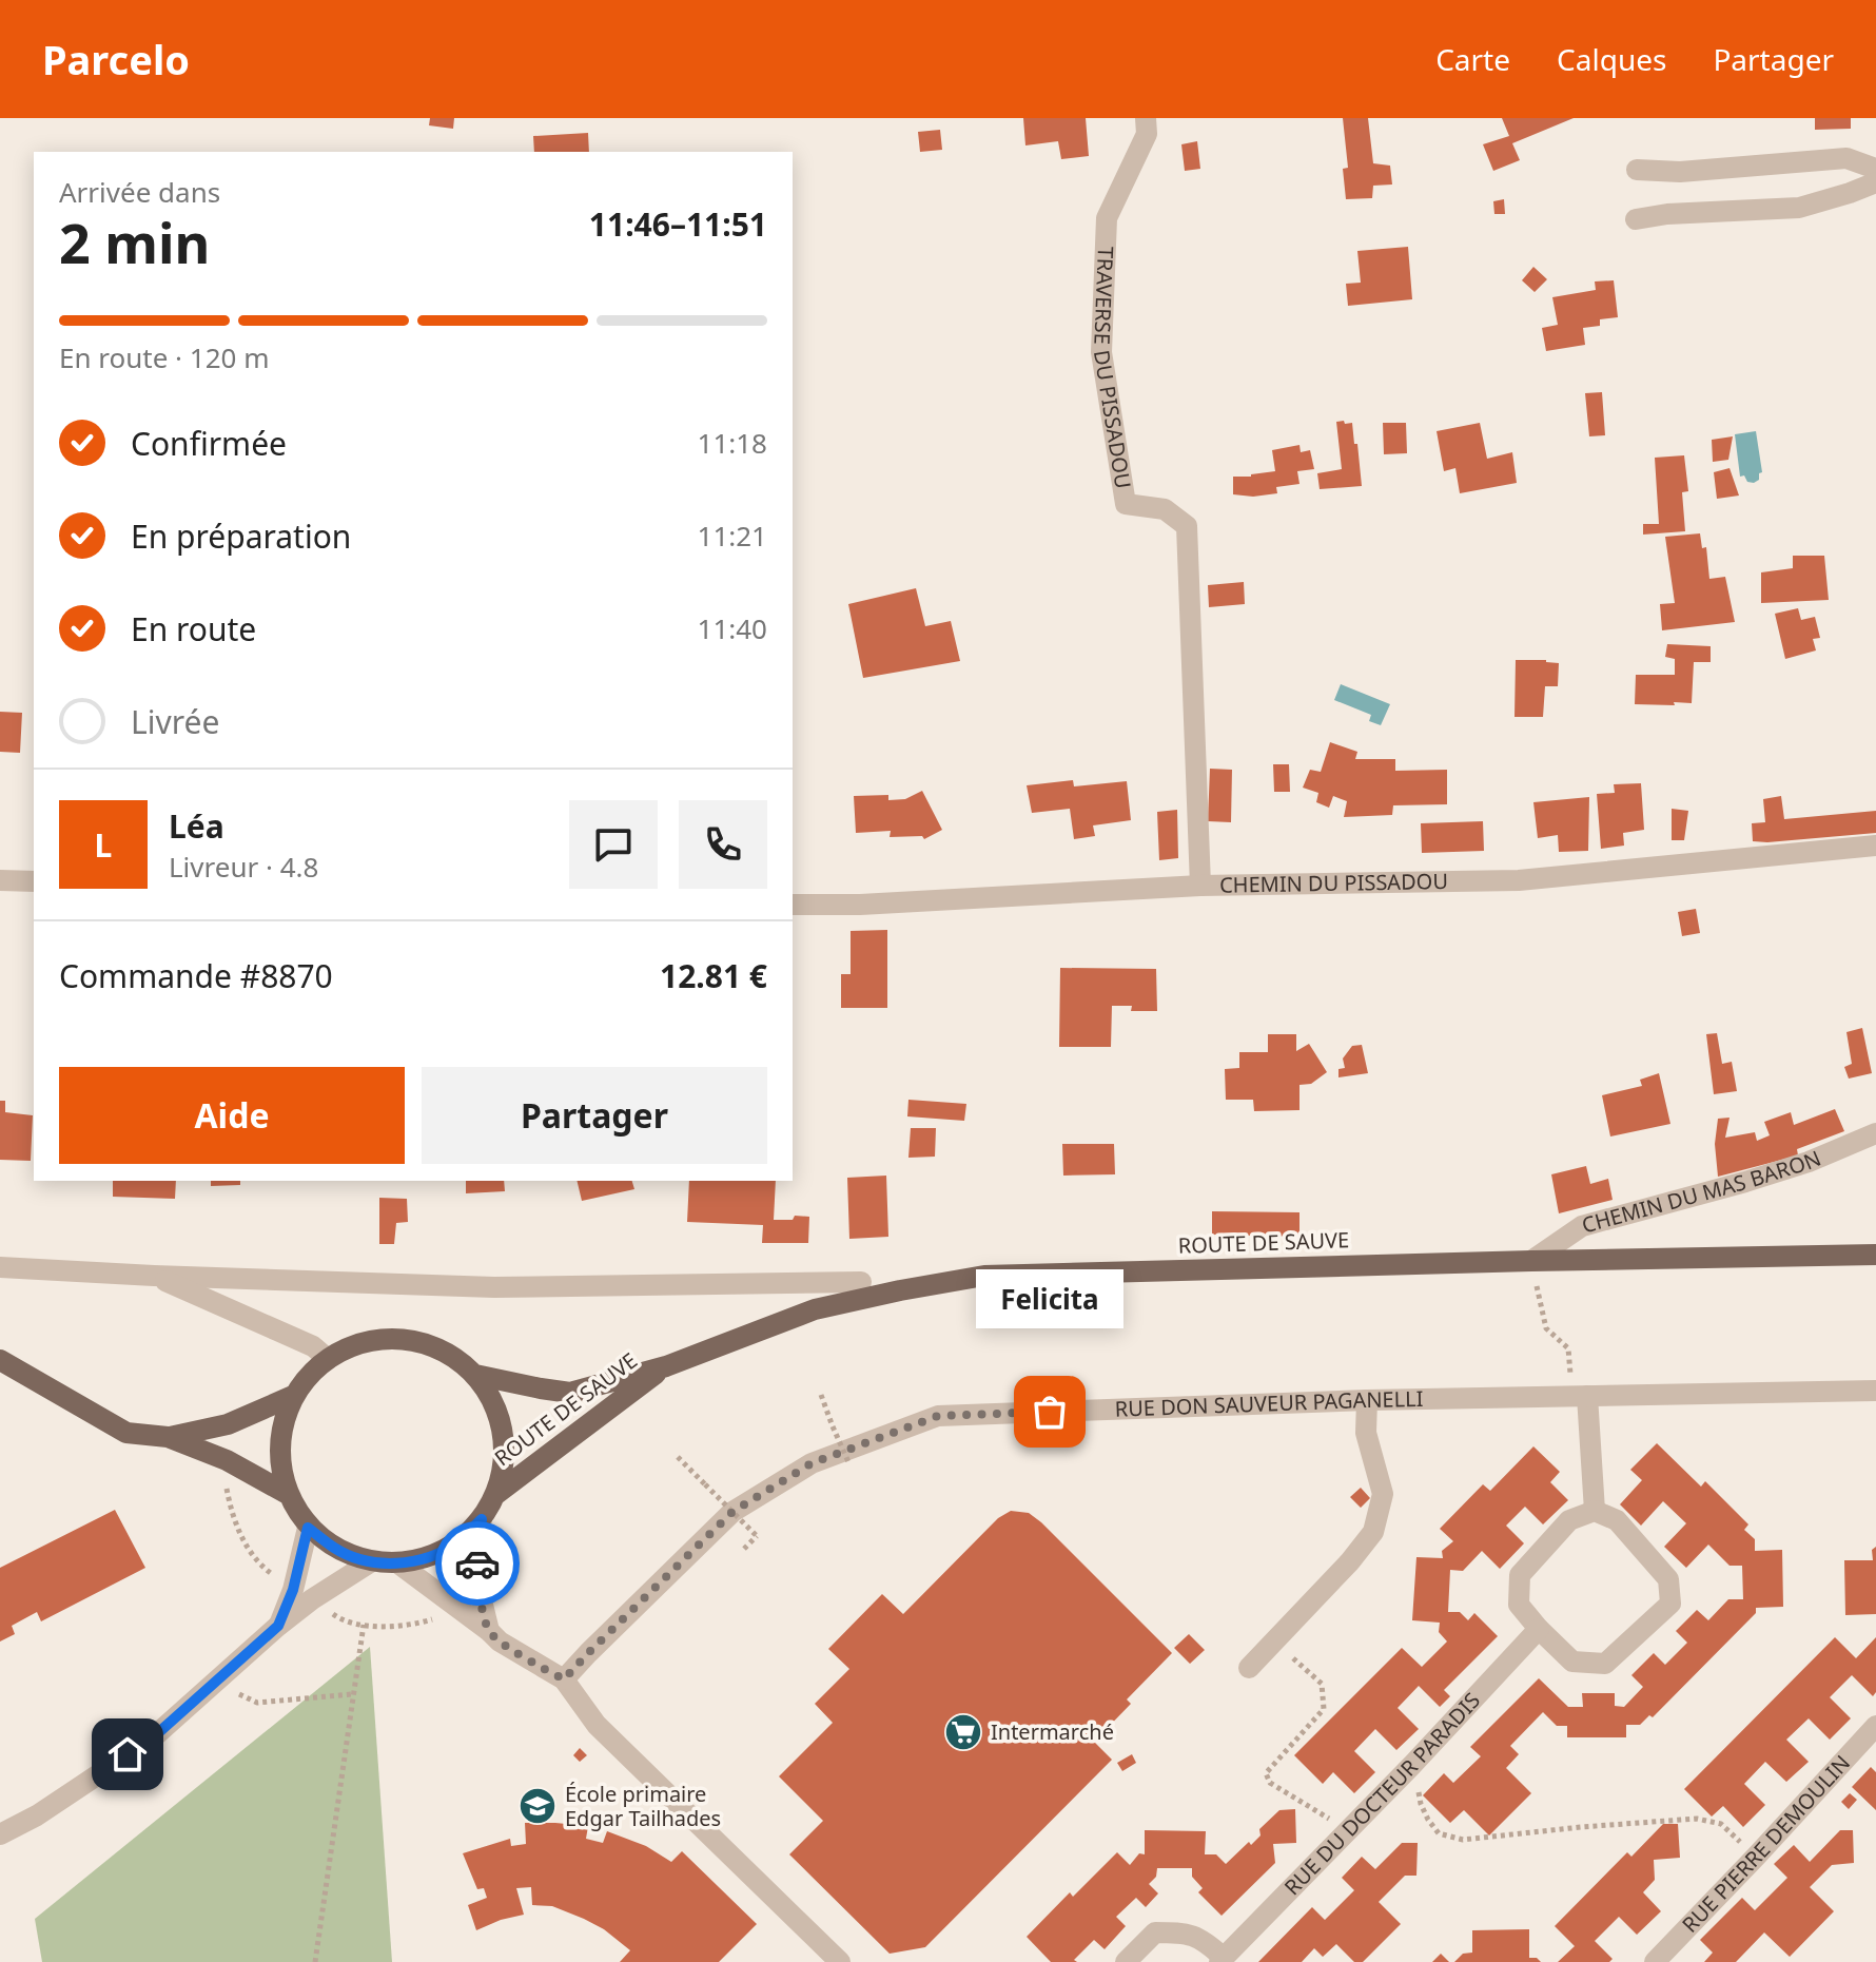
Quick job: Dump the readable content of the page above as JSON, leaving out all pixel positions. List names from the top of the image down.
{
  "streets": {
    "main road": ["ROUTE DE SAUVE"],
    "street": [
      "TRAVERSE DU PISSADOU",
      "CHEMIN DU PISSADOU",
      "CHEMIN DU MAS BARON",
      "RUE DON SAUVEUR PAGANELLI",
      "RUE DU DOCTEUR PARADIS",
      "RUE PIERRE DEMOULIN"
    ]
  },
  "crossings": [
    ["TRAVERSE DU PISSADOU", "CHEMIN DU PISSADOU"],
    ["CHEMIN DU MAS BARON", "ROUTE DE SAUVE"]
  ],
  "places": {
    "other": ["Felicita"],
    "supermarket": ["Intermarché"],
    "school or university": ["École primaire Edgar Tailhades"]
  },
  "page": {
    "header": "Parcelo",
    "nav": ["Carte", "Calques", "Partager"],
    "heading": ["2 min", "Arrivée dans", "11:46–11:51"],
    "panel": [
      "Léa",
      "Livreur · 4.8",
      "Commande #8870",
      "12.81 €"
    ],
    "bar": "En route · 120 m",
    "list": [
      ["Confirmée", "11:18"],
      ["En préparation", "11:21"],
      ["En route", "11:40"],
      "Livrée"
    ],
    "round": "L",
    "buttons": ["Aide", "Partager"],
    "bubble": "Felicita"
  }
}
